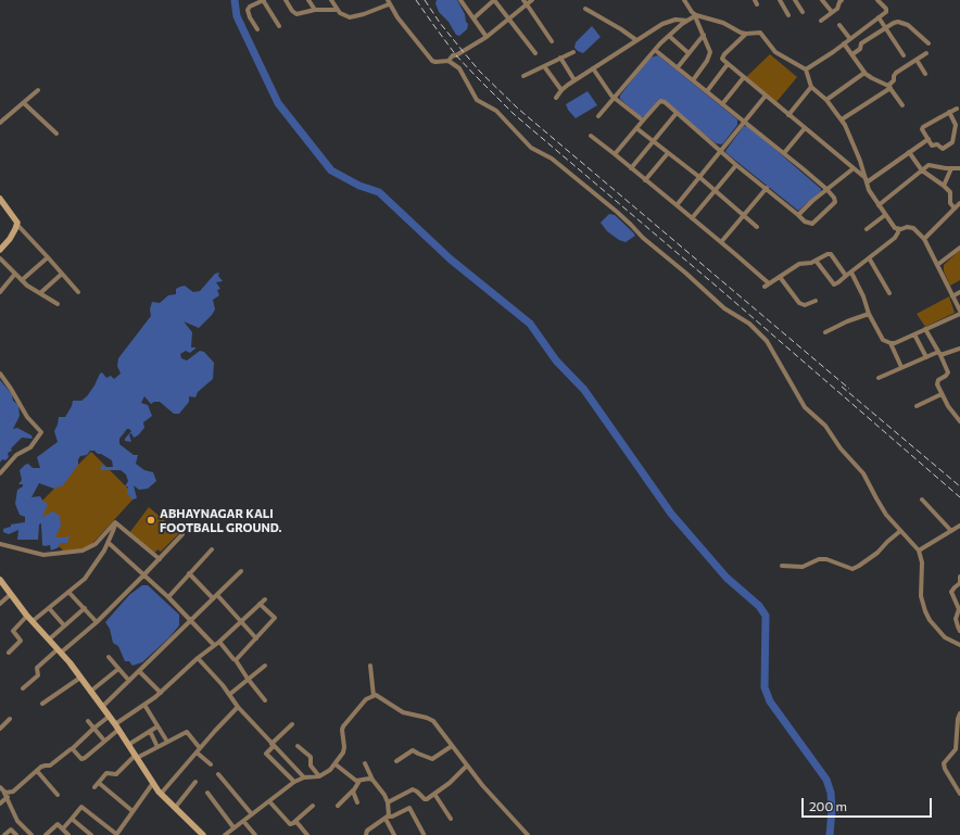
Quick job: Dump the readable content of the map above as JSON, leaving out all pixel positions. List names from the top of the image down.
{
  "places": ["ABHAYNAGAR KALI FOOTBALL GROUND."],
  "scale_bar": "200 m"
}
